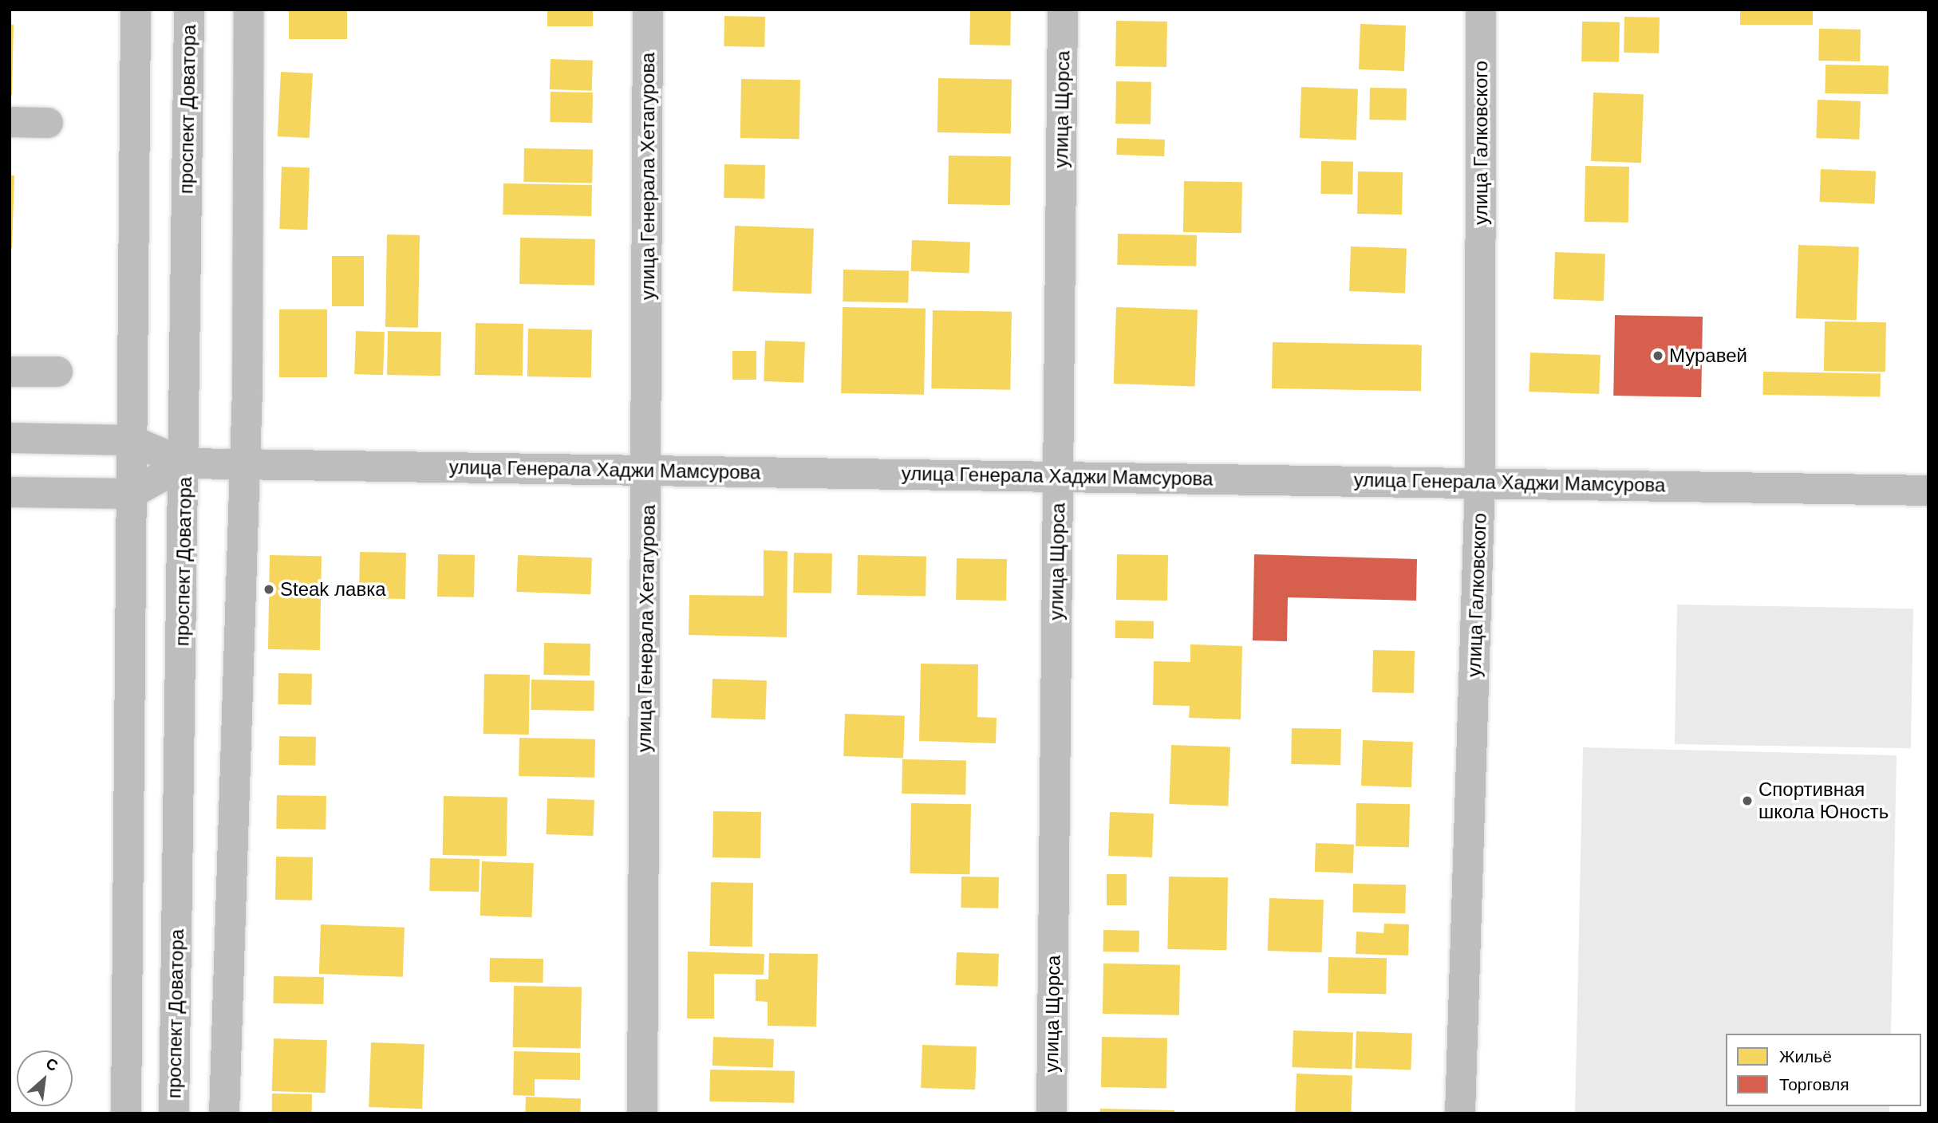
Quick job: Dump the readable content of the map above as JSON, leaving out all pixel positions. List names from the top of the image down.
{
  "streets": {
    "main road": ["проспект Доватора", "улица Генерала Хаджи Мамсурова"],
    "street": ["улица Щорса", "улица Галковского", "улица Генерала Хетагурова"]
  },
  "crossings": [
    ["проспект Доватора", "улица Генерала Хаджи Мамсурова"],
    ["улица Щорса", "улица Генерала Хаджи Мамсурова"],
    ["улица Галковского", "улица Генерала Хаджи Мамсурова"],
    ["улица Генерала Хетагурова", "улица Генерала Хаджи Мамсурова"]
  ],
  "places": ["Муравей", "Steak лавка", "Спортивная школа Юность"],
  "legend": ["Жильё", "Торговля"],
  "north": "top right"
}
